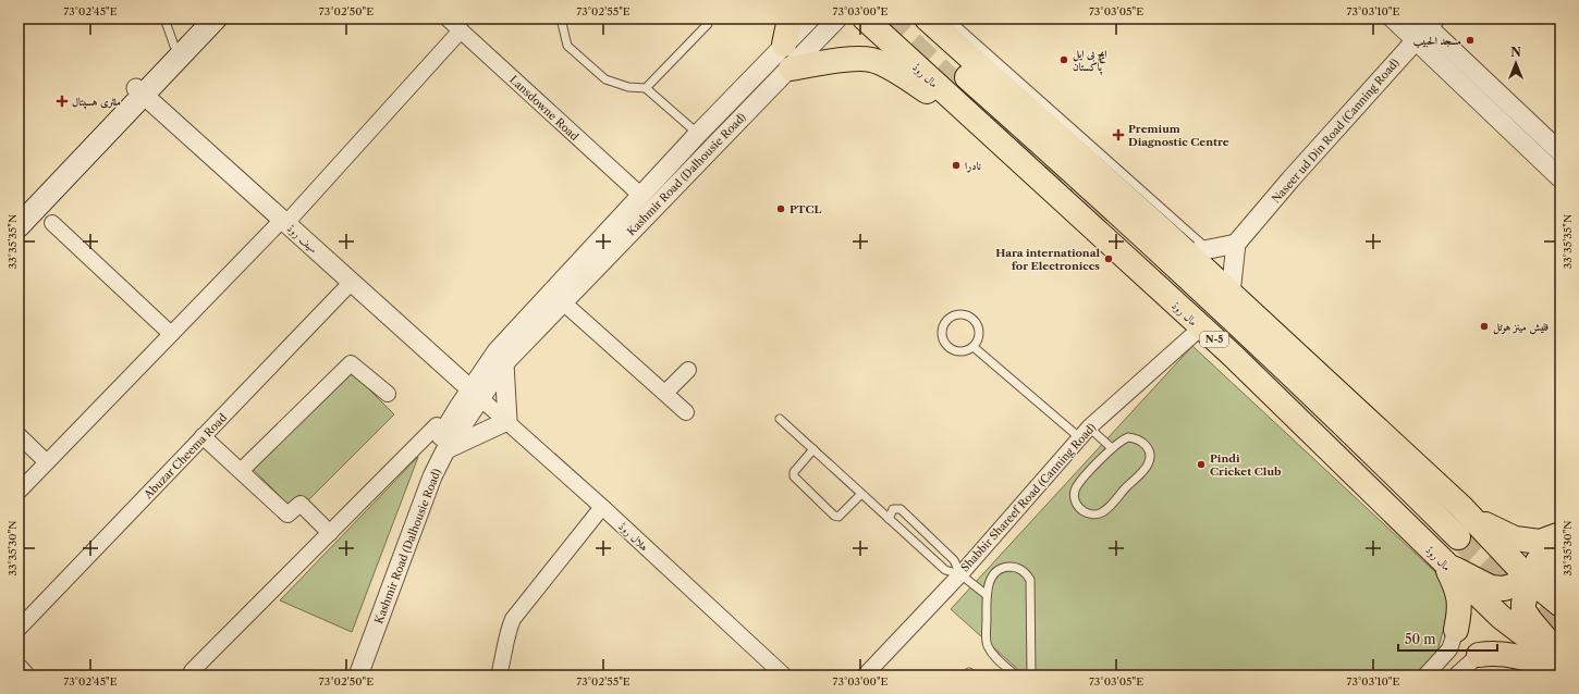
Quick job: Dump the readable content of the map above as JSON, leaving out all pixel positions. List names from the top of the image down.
{
  "streets": {
    "main road": ["مال روڈ", "N-5"],
    "street": [
      "Lansdowne Road",
      "Naseer ud Din Road (Canning Road)",
      "Kashmir Road (Dalhousie Road)",
      "سیف روڈ",
      "Abuzar Cheema Road",
      "Shabbir Shareef Road (Canning Road)",
      "ہلال روڈ"
    ]
  },
  "crossings": [
    ["مال روڈ", "Shabbir Shareef Road (Canning Road)"],
    ["Lansdowne Road", "Kashmir Road (Dalhousie Road)"],
    ["Kashmir Road (Dalhousie Road)", "سیف روڈ"],
    ["Kashmir Road (Dalhousie Road)", "ہلال روڈ"],
    ["سیف روڈ", "Abuzar Cheema Road"],
    ["سیف روڈ", "ہلال روڈ"]
  ],
  "places": {
    "other": [
      "مسجد الحبیب",
      "ایچ بی ایل پاکستان",
      "نادرا",
      "PTCL",
      "Hara international for Electroniccs",
      "فلیش مینز ہوٹل",
      "Pindi Cricket Club"
    ],
    "health": ["ملٹری ہسپتال", "Premium Diagnostic Centre"]
  },
  "scale_bar": "50 m",
  "north": "top",
  "coordinates": [
    "73°02'45\"E",
    "73°02'50\"E",
    "73°02'55\"E",
    "73°03'00\"E",
    "73°03'05\"E",
    "73°03'10\"E",
    "33°35'35\"N",
    "33°35'30\"N"
  ]
}
